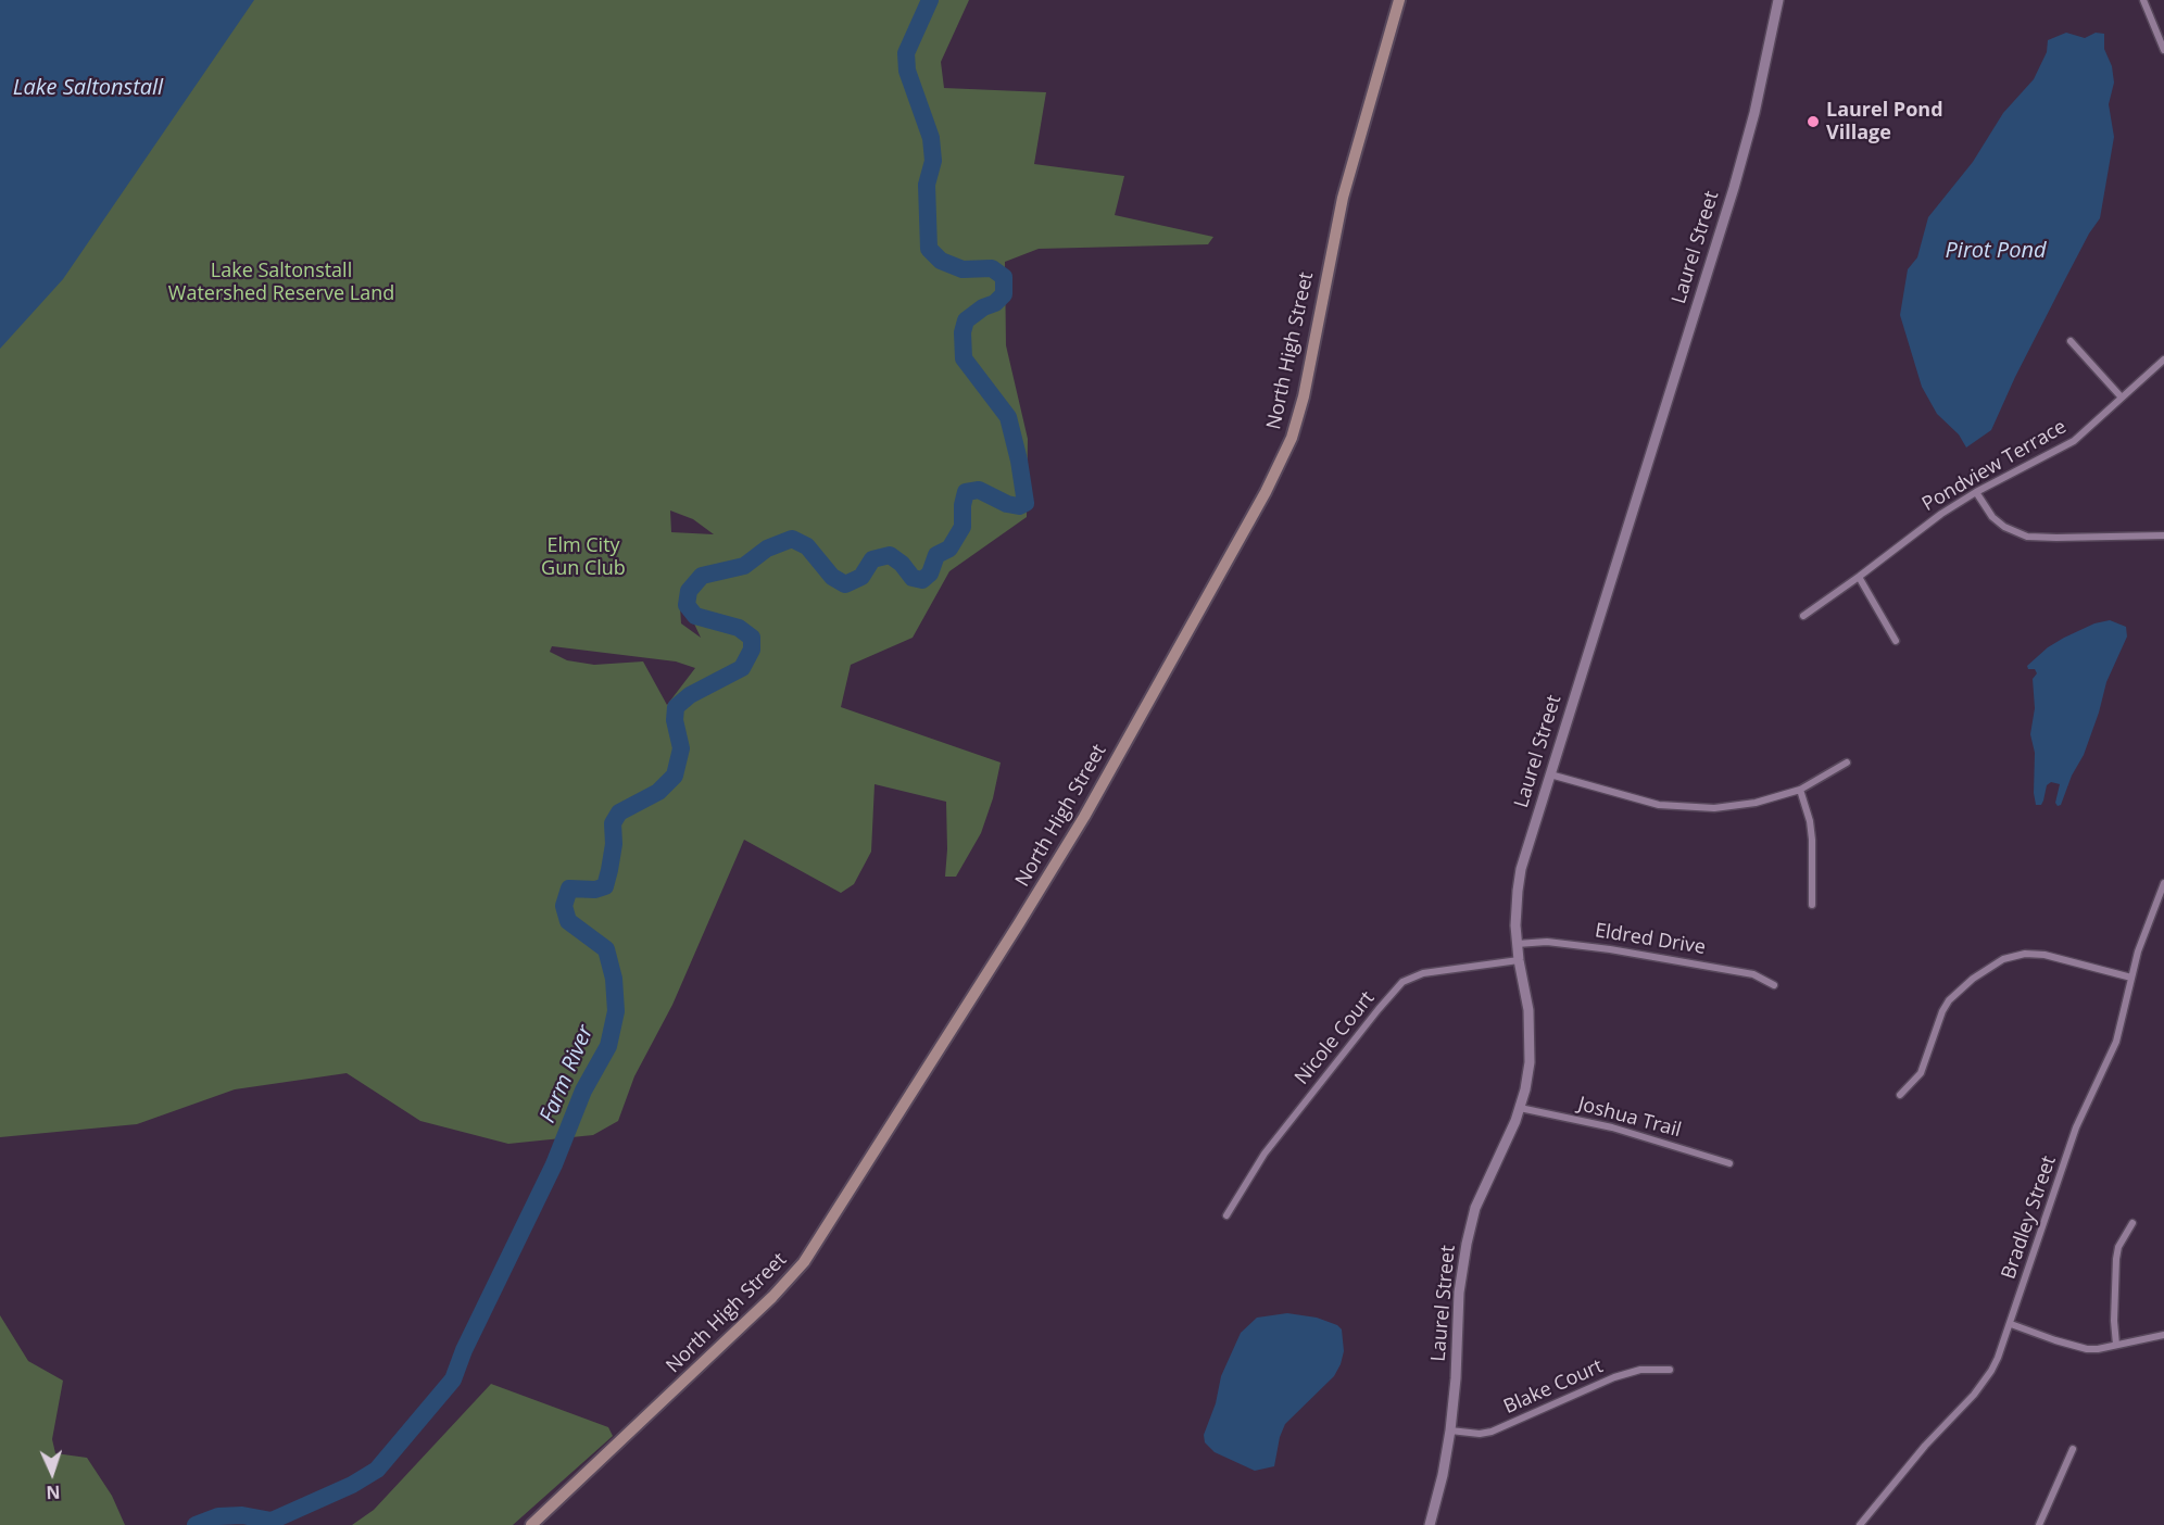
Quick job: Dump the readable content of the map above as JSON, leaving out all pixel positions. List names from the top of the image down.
{
  "streets": {
    "main road": ["North High Street"],
    "street": [
      "Laurel Street",
      "Pondview Terrace",
      "Eldred Drive",
      "Nicole Court",
      "Joshua Trail",
      "Bradley Street",
      "Blake Court"
    ]
  },
  "crossings": [
    ["Laurel Street", "Eldred Drive"],
    ["Laurel Street", "Nicole Court"],
    ["Laurel Street", "Joshua Trail"],
    ["Laurel Street", "Blake Court"]
  ],
  "water": ["Lake Saltonstall", "Pirot Pond", "Farm River"],
  "parks": ["Lake Saltonstall Watershed Reserve Land", "Elm City Gun Club"],
  "places": ["Laurel Pond Village"],
  "north": "bottom"
}
